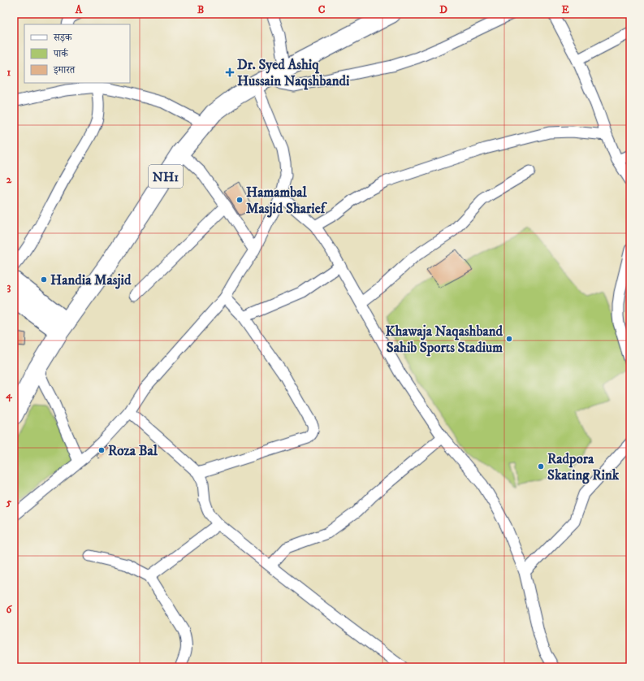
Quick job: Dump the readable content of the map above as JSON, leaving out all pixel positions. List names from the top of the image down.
{
  "streets": {
    "highway": ["NH1"]
  },
  "places": {
    "health": ["Dr. Syed Ashiq Hussain Naqshbandi"],
    "other": [
      "Hamambal Masjid Sharief",
      "Handia Masjid",
      "Khawaja Naqashband Sahib Sports Stadium",
      "Roza Bal",
      "Radpora Skating Rink"
    ]
  },
  "legend": ["सड़क", "पार्क", "इमारत"],
  "grid": {
    "columns": [
      "A",
      "B",
      "C",
      "D",
      "E"
    ],
    "rows": [
      "1",
      "2",
      "3",
      "4",
      "5",
      "6"
    ]
  }
}
